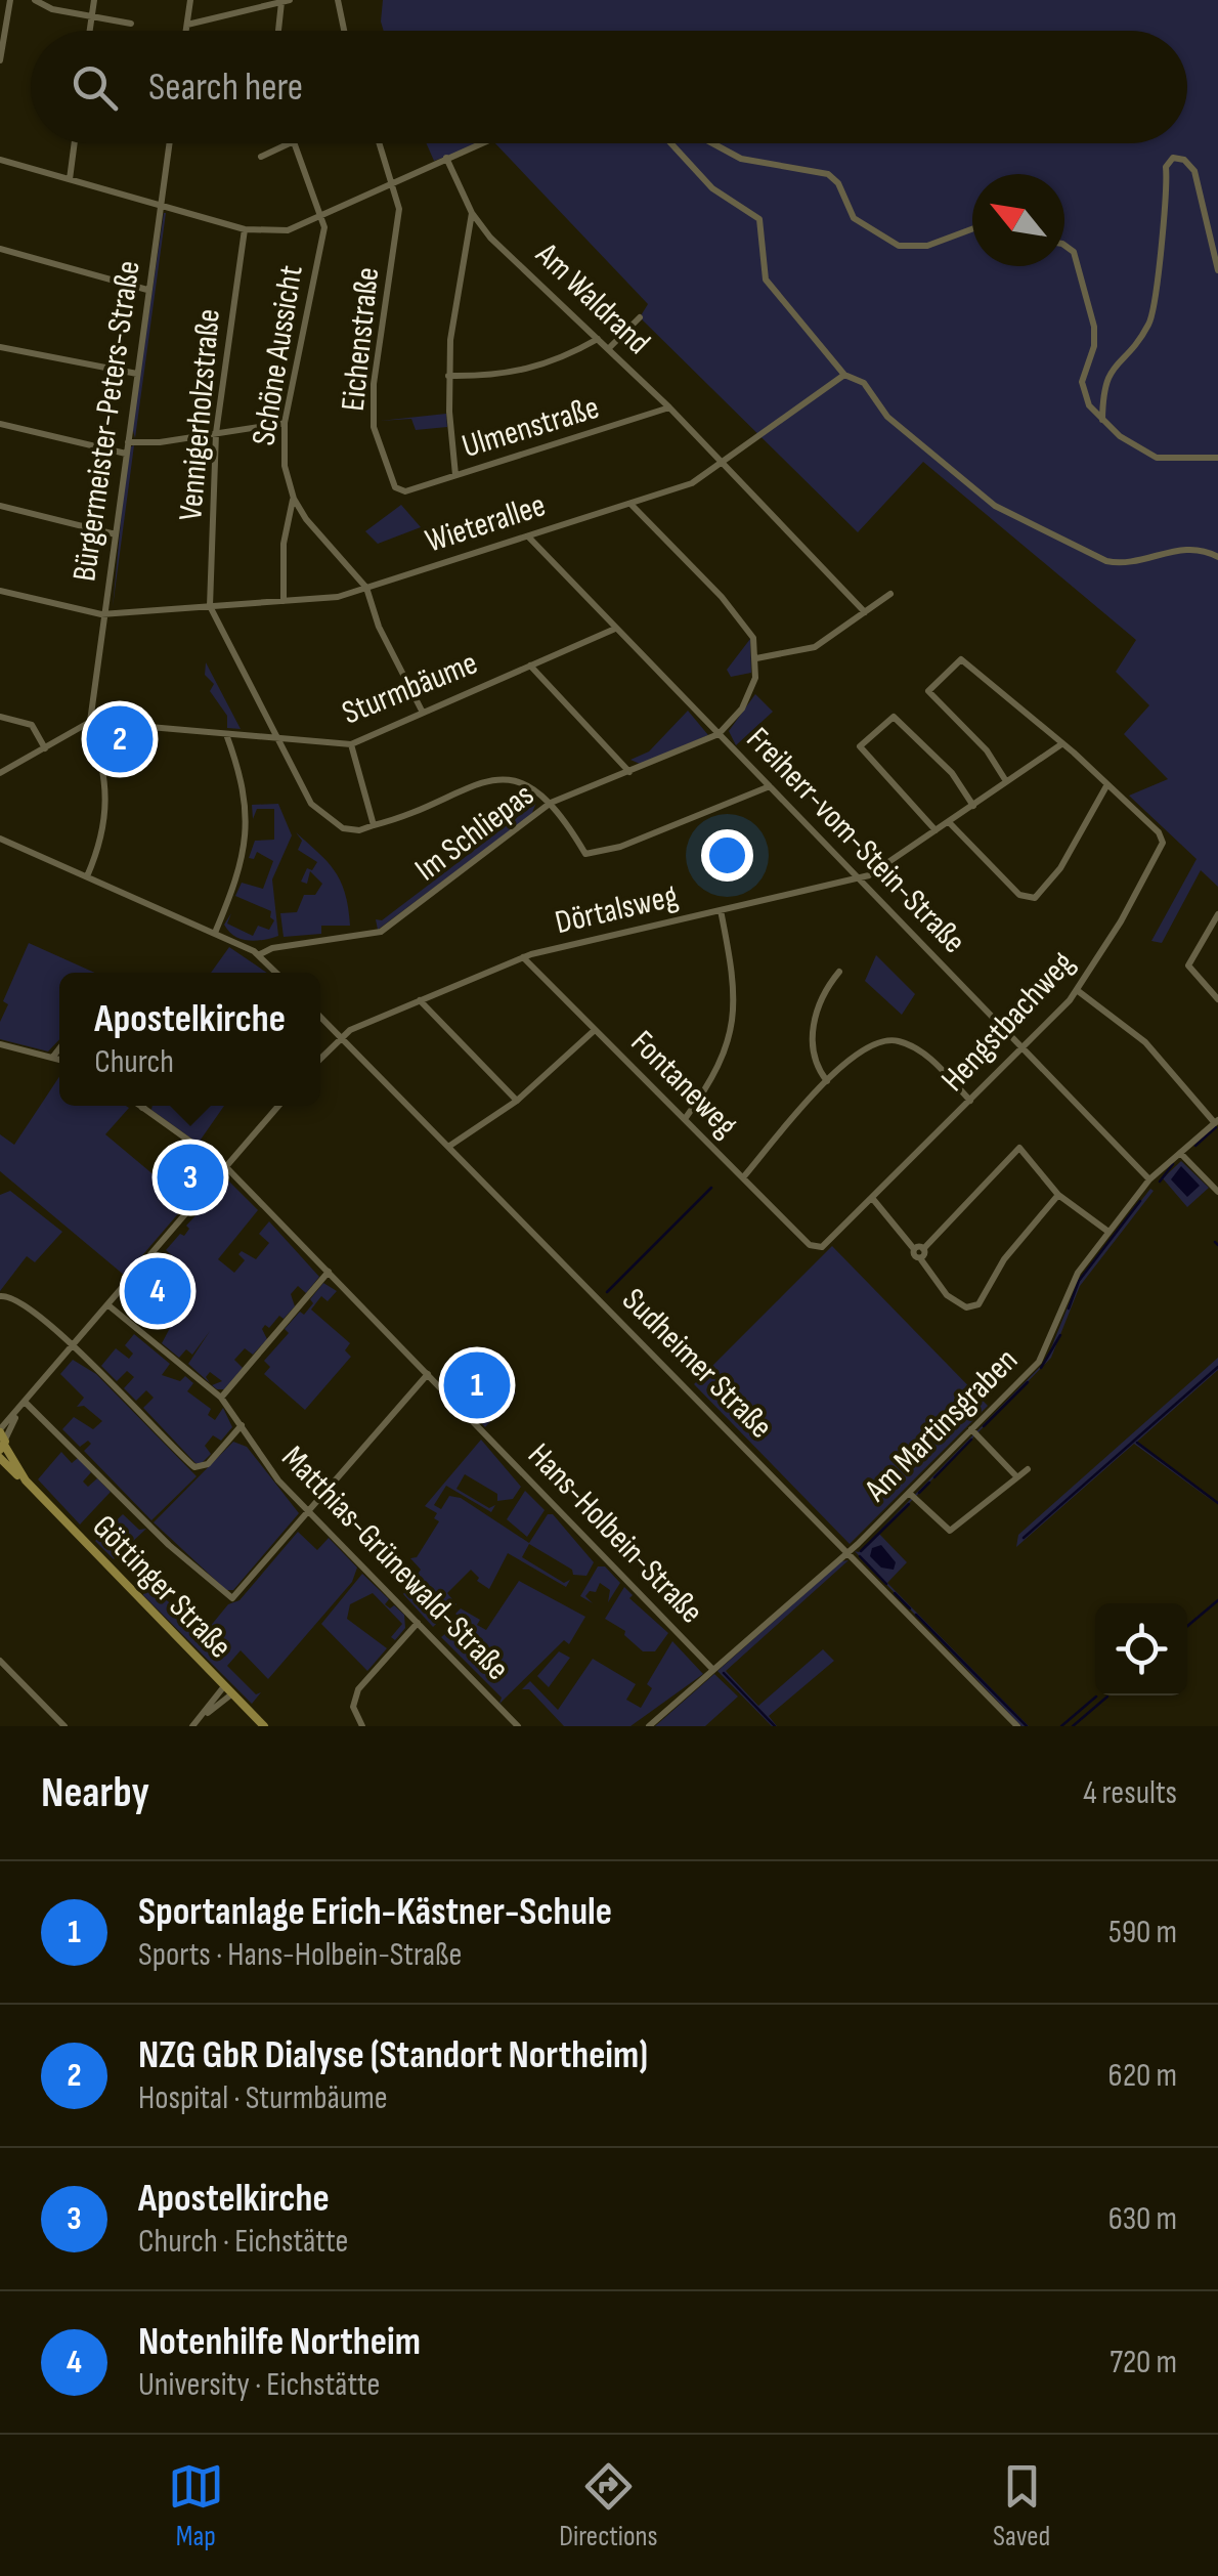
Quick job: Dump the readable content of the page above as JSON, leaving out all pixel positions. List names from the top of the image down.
{
  "streets": {
    "main road": ["Göttinger Straße"],
    "street": [
      "Am Waldrand",
      "Eichenstraße",
      "Schöne Aussicht",
      "Vennigerholzstraße",
      "Bürgermeister-Peters-Straße",
      "Ulmenstraße",
      "Wieterallee",
      "Sturmbäume",
      "Im Schliepas",
      "Freiherr-vom-Stein-Straße",
      "Dörtalsweg",
      "Hengstbachweg",
      "Fontaneweg",
      "Sudheimer Straße",
      "Am Martinsgraben",
      "Hans-Holbein-Straße",
      "Matthias-Grünewald-Straße"
    ]
  },
  "crossings": [
    ["Am Waldrand", "Ulmenstraße"],
    ["Am Waldrand", "Wieterallee"],
    ["Eichenstraße", "Ulmenstraße"],
    ["Vennigerholzstraße", "Wieterallee"],
    ["Bürgermeister-Peters-Straße", "Wieterallee"],
    ["Bürgermeister-Peters-Straße", "Sturmbäume"],
    ["Wieterallee", "Freiherr-vom-Stein-Straße"],
    ["Sturmbäume", "Freiherr-vom-Stein-Straße"],
    ["Im Schliepas", "Freiherr-vom-Stein-Straße"],
    ["Freiherr-vom-Stein-Straße", "Dörtalsweg"],
    ["Freiherr-vom-Stein-Straße", "Hengstbachweg"],
    ["Freiherr-vom-Stein-Straße", "Am Martinsgraben"],
    ["Dörtalsweg", "Fontaneweg"],
    ["Dörtalsweg", "Sudheimer Straße"],
    ["Hengstbachweg", "Fontaneweg"],
    ["Sudheimer Straße", "Am Martinsgraben"],
    ["Am Martinsgraben", "Hans-Holbein-Straße"]
  ],
  "north": "top left",
  "page": {
    "search": "Search here",
    "pins": [
      "2",
      "3",
      "4",
      "1"
    ],
    "popup": ["Apostelkirche", "Church"],
    "heading": ["Nearby", "4 results"],
    "list": [
      {
        "mark": "1",
        "name": "Sportanlage Erich-Kästner-Schule",
        "note": "Sports · Hans-Holbein-Straße",
        "value": "590 m"
      },
      {
        "mark": "2",
        "name": "NZG GbR Dialyse (Standort Northeim)",
        "note": "Hospital · Sturmbäume",
        "value": "620 m"
      },
      {
        "mark": "3",
        "name": "Apostelkirche",
        "note": "Church · Eichstätte",
        "value": "630 m"
      },
      {
        "mark": "4",
        "name": "Notenhilfe Northeim",
        "note": "University · Eichstätte",
        "value": "720 m"
      }
    ],
    "nav": ["Map", "Directions", "Saved"]
  }
}
